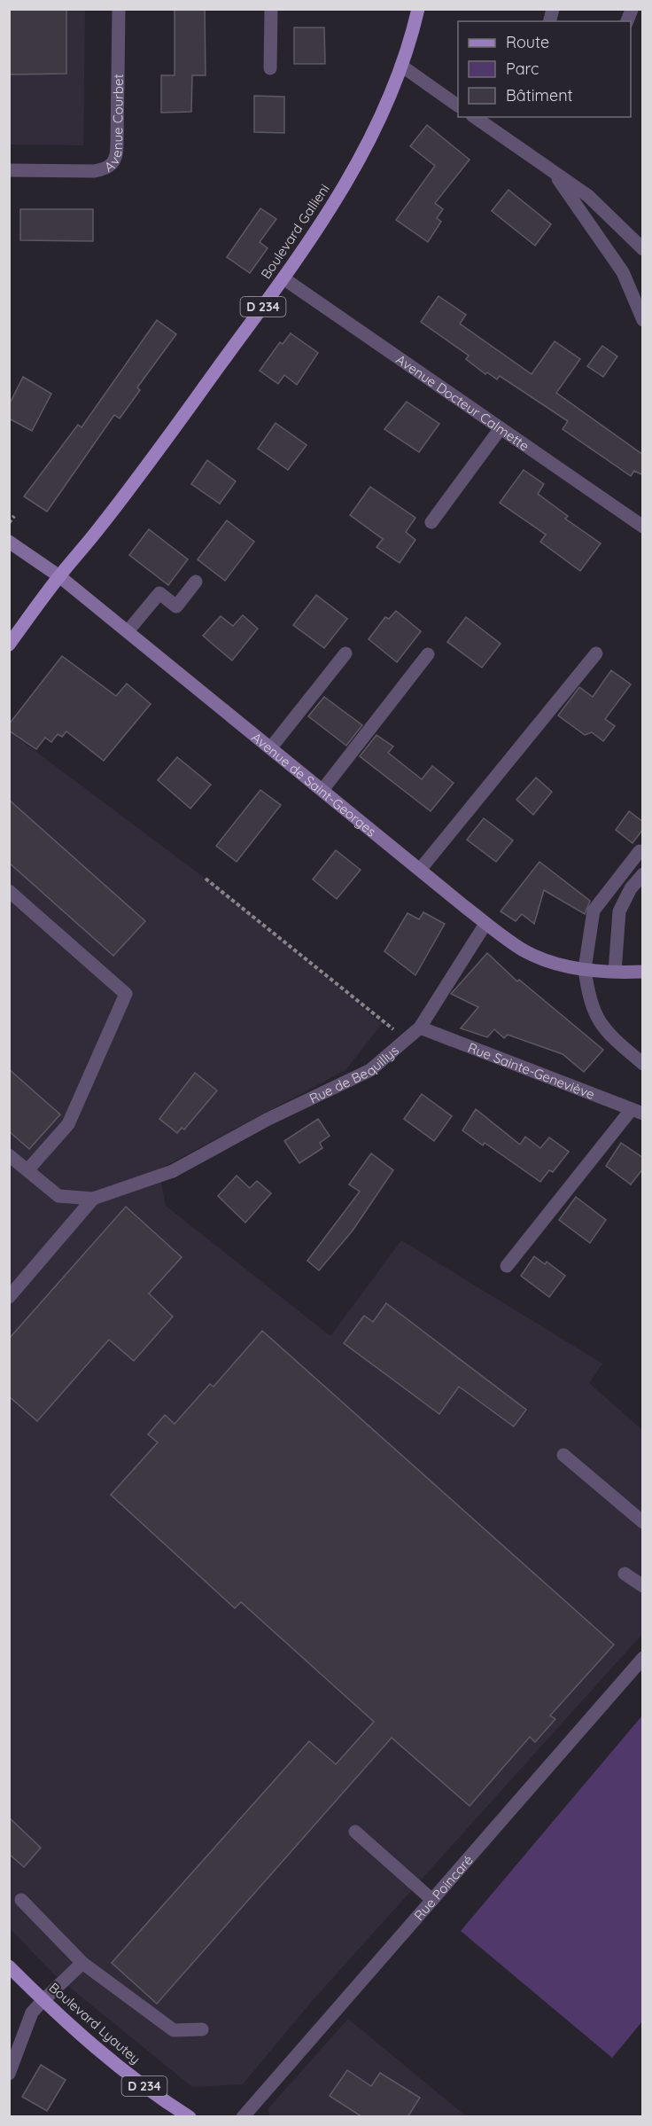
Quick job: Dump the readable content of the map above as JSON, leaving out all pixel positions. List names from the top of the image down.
{
  "streets": {
    "main road": [
      "Boulevard Gallieni",
      "D 234",
      "Avenue de Saint-Georges",
      "Boulevard Lyautey"
    ],
    "street": [
      "Avenue Courbet",
      "Avenue Docteur Calmette",
      "Rue Sainte-Geneviève",
      "Rue de Bequillys",
      "Rue Poincaré"
    ]
  },
  "crossings": [
    ["Boulevard Gallieni", "D 234"],
    ["Boulevard Gallieni", "Avenue Docteur Calmette"],
    ["Boulevard Gallieni", "Avenue de Saint-Georges"],
    ["D 234", "Avenue de Saint-Georges"],
    ["Avenue de Saint-Georges", "Rue de Bequillys"],
    ["Rue Sainte-Geneviève", "Rue de Bequillys"]
  ],
  "legend": ["Route", "Parc", "Bâtiment"]
}
